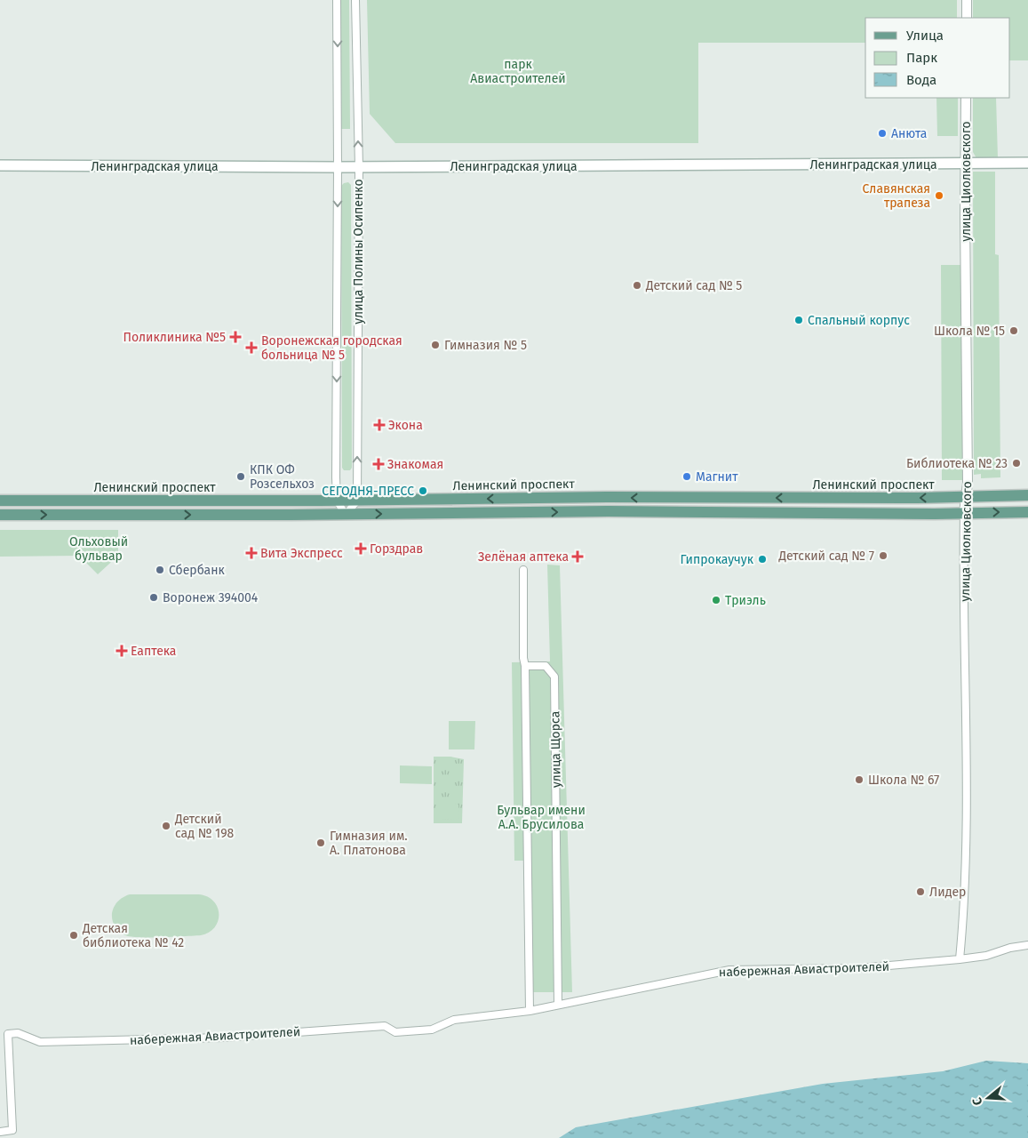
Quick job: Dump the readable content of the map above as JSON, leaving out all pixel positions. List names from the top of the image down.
{
  "streets": {
    "main road": ["Ленинградская улица", "Ленинский проспект"],
    "street": [
      "улица Циолковского",
      "улица Полины Осипенко",
      "улица Щорса",
      "набережная Авиастроителей"
    ]
  },
  "crossings": [
    ["Ленинградская улица", "улица Циолковского"],
    ["Ленинградская улица", "улица Полины Осипенко"],
    ["улица Циолковского", "Ленинский проспект"],
    ["улица Циолковского", "набережная Авиастроителей"],
    ["улица Полины Осипенко", "Ленинский проспект"],
    ["улица Щорса", "набережная Авиастроителей"]
  ],
  "parks": ["парк Авиастроителей", "Ольховый бульвар", "Бульвар имени А.А. Брусилова"],
  "places": {
    "other": [
      "Анюта",
      "Славянская трапеза",
      "Детский сад № 5",
      "Спальный корпус",
      "Школа № 15",
      "Гимназия № 5",
      "Библиотека № 23",
      "КПК ОФ Розсельхоз",
      "Магнит",
      "СЕГОДНЯ-ПРЕСС",
      "Детский сад № 7",
      "Гипрокаучук",
      "Сбербанк",
      "Воронеж 394004",
      "Триэль",
      "Школа № 67",
      "Детский сад № 198",
      "Гимназия им. А. Платонова",
      "Лидер",
      "Детская библиотека № 42"
    ],
    "health": [
      "Поликлиника №5",
      "Воронежская городская больница № 5",
      "Экона",
      "Знакомая",
      "Горздрав",
      "Вита Экспресс",
      "Зелёная аптека",
      "Еаптека"
    ]
  },
  "legend": ["Улица", "Парк", "Вода"],
  "north": "left"
}
